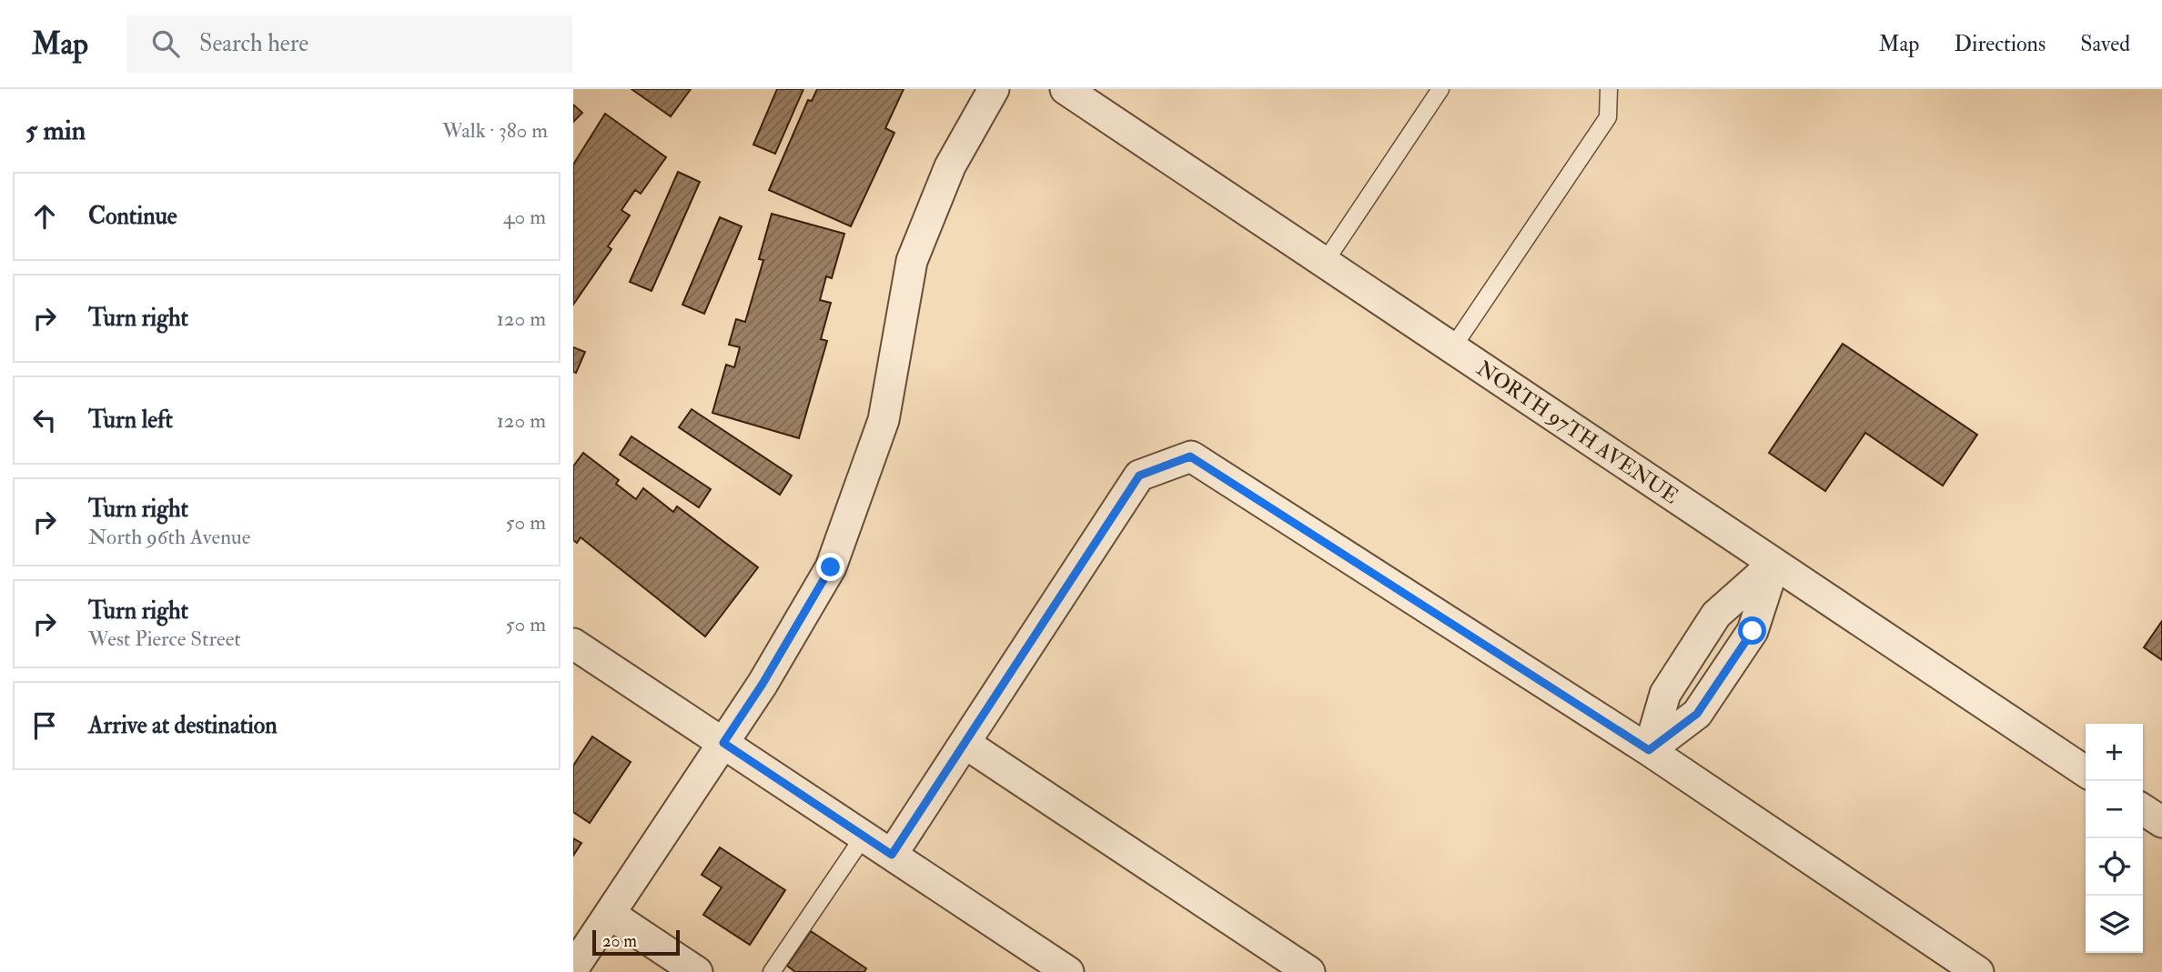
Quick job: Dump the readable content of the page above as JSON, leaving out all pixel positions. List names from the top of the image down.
{
  "streets": {
    "street": ["NORTH 97TH AVENUE"]
  },
  "scale_bar": "20 m",
  "page": {
    "header": "Map",
    "search": "Search here",
    "nav": ["Map", "Directions", "Saved"],
    "heading": ["5 min", "Walk · 380 m"],
    "list": [
      ["Continue", "40 m"],
      ["Turn right", "120 m"],
      ["Turn left", "120 m"],
      ["Turn right", "North 96th Avenue", "50 m"],
      ["Turn right", "West Pierce Street", "50 m"],
      "Arrive at destination"
    ],
    "map_buttons": ["+", "−"],
    "scale": "20 m"
  }
}
